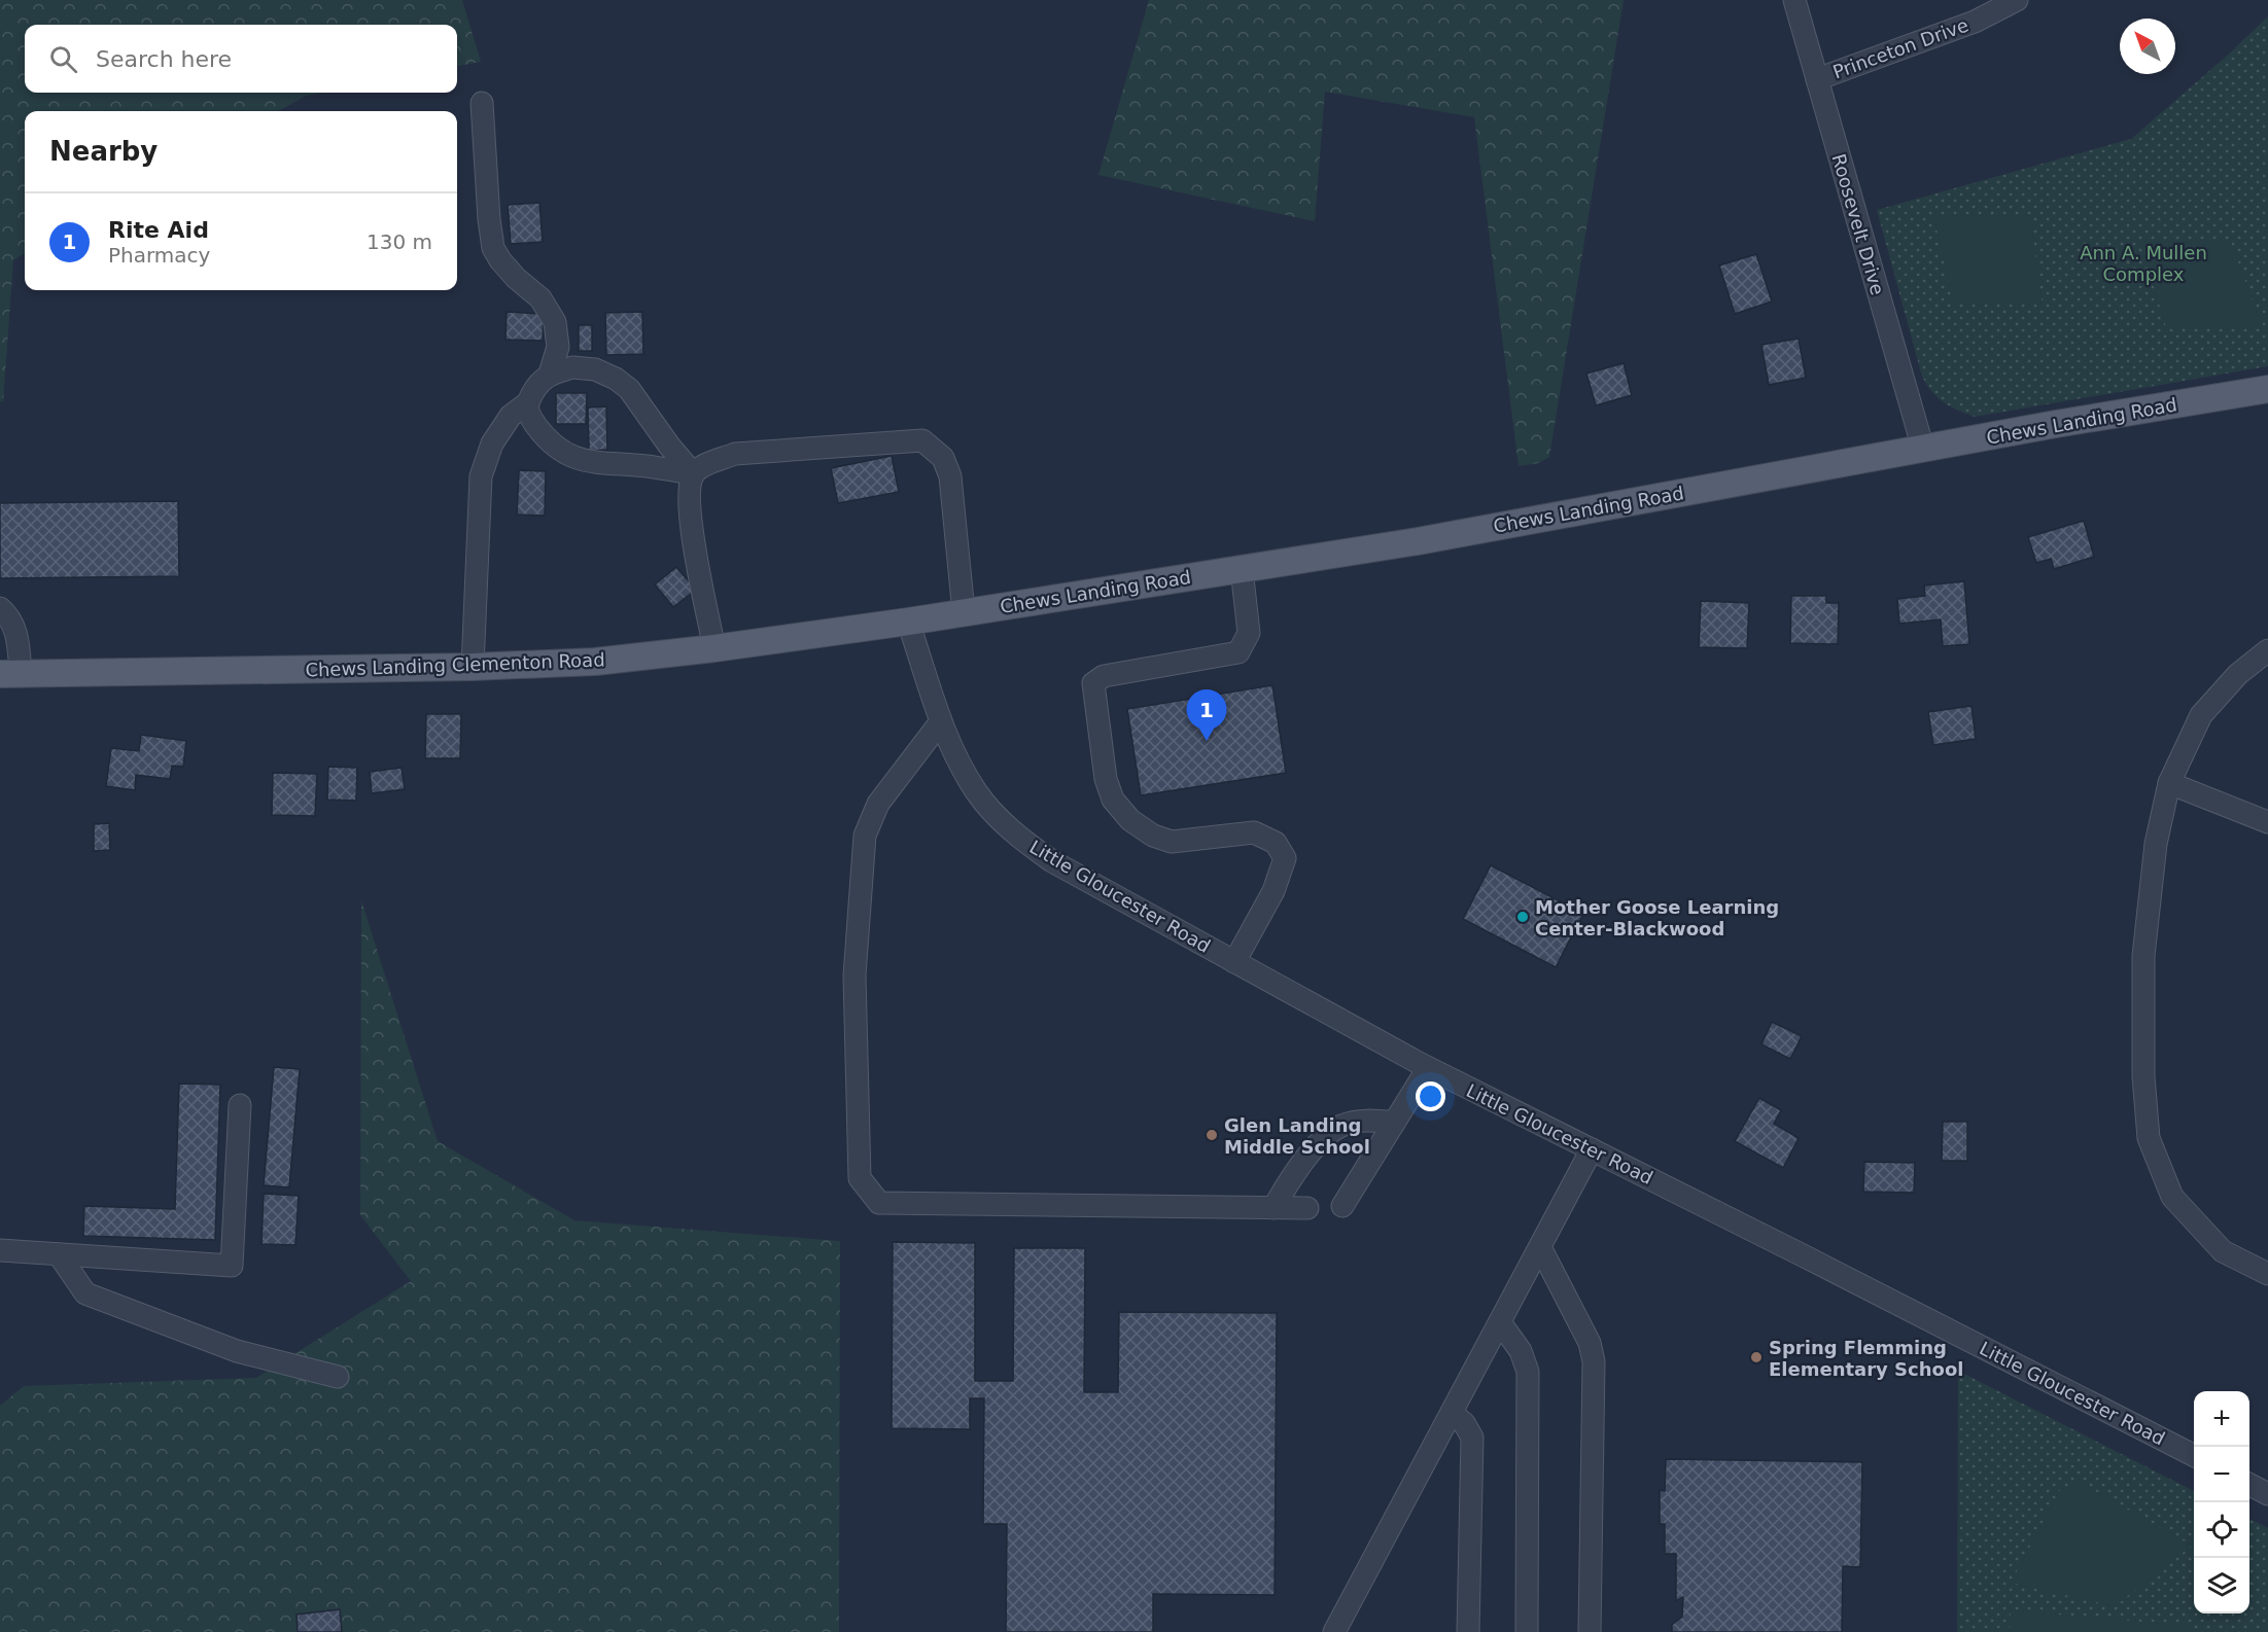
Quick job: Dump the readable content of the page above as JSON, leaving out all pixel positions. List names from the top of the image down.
{
  "streets": {
    "main road": ["Chews Landing Road", "Chews Landing Clementon Road"],
    "street": ["Princeton Drive", "Roosevelt Drive", "Little Gloucester Road"]
  },
  "crossings": [
    ["Princeton Drive", "Roosevelt Drive"],
    ["Roosevelt Drive", "Chews Landing Road"],
    ["Chews Landing Road", "Chews Landing Clementon Road"],
    ["Chews Landing Road", "Little Gloucester Road"],
    ["Chews Landing Clementon Road", "Little Gloucester Road"]
  ],
  "parks": ["Ann A. Mullen Complex"],
  "places": ["Mother Goose Learning Center-Blackwood", "Glen Landing Middle School", "Spring Flemming Elementary School"],
  "north": "top left",
  "page": {
    "search": "Search here",
    "heading": "Nearby",
    "list": [
      {
        "mark": "1",
        "name": "Rite Aid",
        "note": "Pharmacy",
        "value": "130 m"
      }
    ],
    "pins": "1",
    "map_buttons": ["+", "−"]
  }
}
